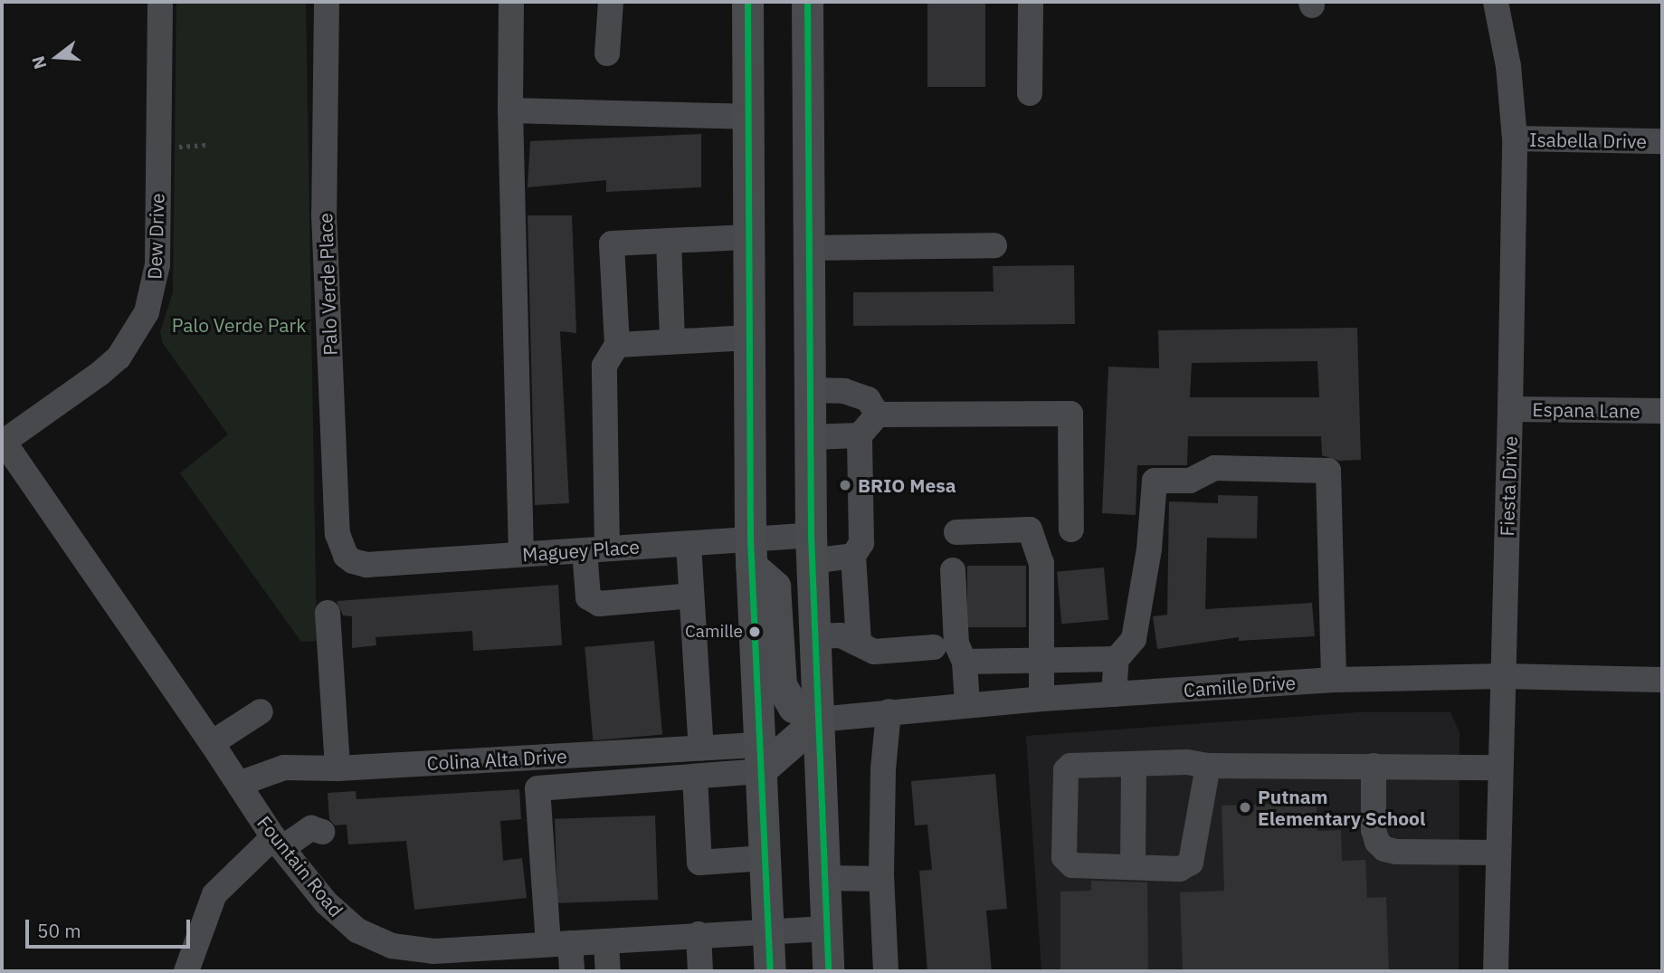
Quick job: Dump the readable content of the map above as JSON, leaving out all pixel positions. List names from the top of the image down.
{
  "streets": {
    "street": [
      "Isabella Drive",
      "Dew Drive",
      "Palo Verde Place",
      "Espana Lane",
      "Fiesta Drive",
      "Maguey Place",
      "Camille Drive",
      "Colina Alta Drive",
      "Fountain Road"
    ]
  },
  "crossings": [
    ["Isabella Drive", "Fiesta Drive"],
    ["Dew Drive", "Fountain Road"],
    ["Palo Verde Place", "Maguey Place"],
    ["Espana Lane", "Fiesta Drive"],
    ["Fiesta Drive", "Camille Drive"],
    ["Colina Alta Drive", "Fountain Road"]
  ],
  "parks": ["Palo Verde Park"],
  "places": ["BRIO Mesa", "Camille", "Putnam Elementary School"],
  "scale_bar": "50 m",
  "north": "left"
}
